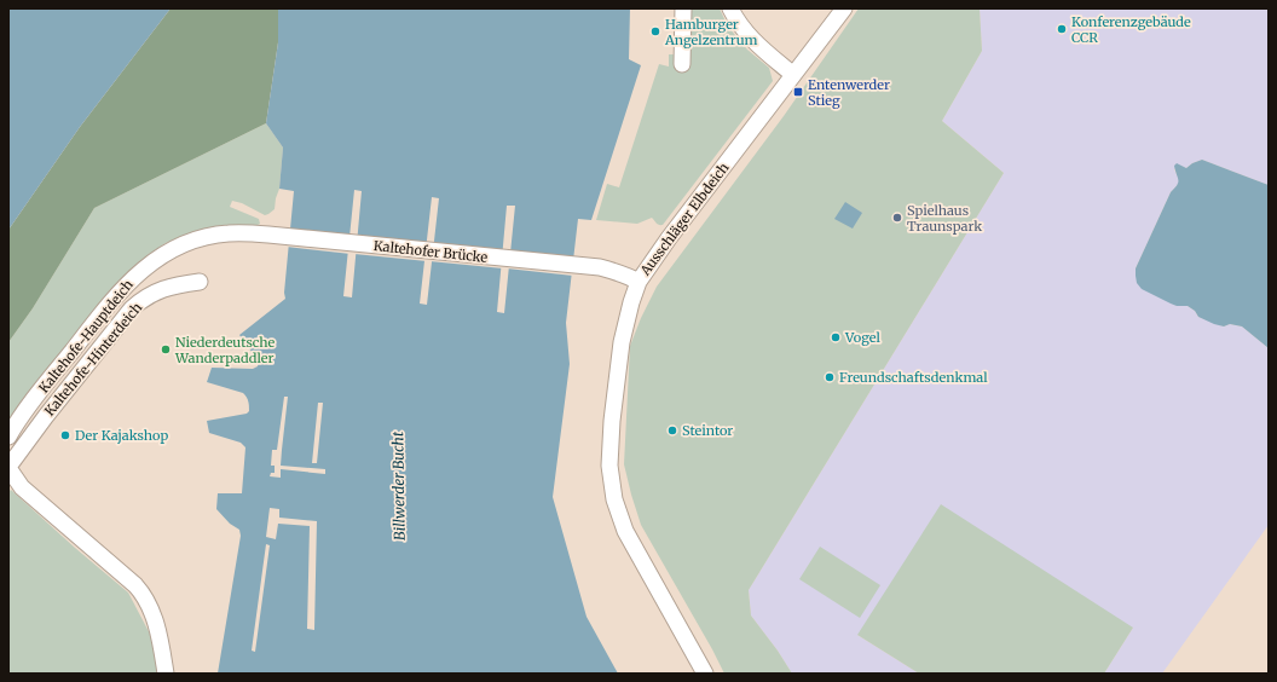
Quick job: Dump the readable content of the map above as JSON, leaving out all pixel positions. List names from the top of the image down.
{
  "streets": {
    "street": [
      "Ausschläger Elbdeich",
      "Kaltehofer Brücke",
      "Kaltehofe-Hauptdeich",
      "Kaltehofe-Hinterdeich"
    ]
  },
  "crossings": [
    ["Ausschläger Elbdeich", "Kaltehofer Brücke"],
    ["Kaltehofer Brücke", "Kaltehofe-Hauptdeich"]
  ],
  "water": ["Billwerder Bucht"],
  "places": {
    "other": [
      "Konferenzgebäude CCR",
      "Hamburger Angelzentrum",
      "Spielhaus Traunspark",
      "Vogel",
      "Niederdeutsche Wanderpaddler",
      "Freundschaftsdenkmal",
      "Steintor",
      "Der Kajakshop"
    ],
    "transit": ["Entenwerder Stieg"]
  }
}
